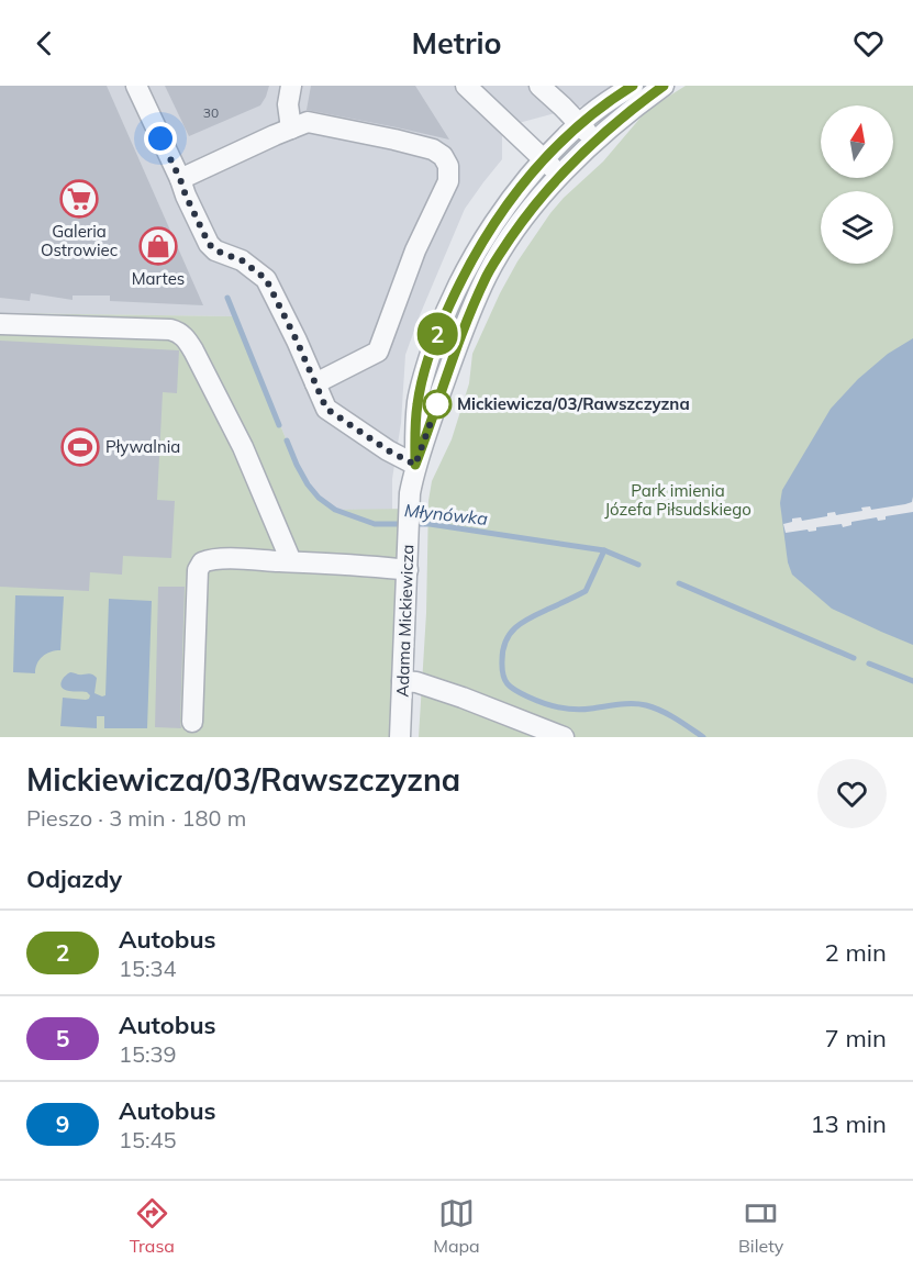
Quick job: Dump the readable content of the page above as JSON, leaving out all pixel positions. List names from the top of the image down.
{
  "streets": {
    "street": ["Adama Mickiewicza"]
  },
  "water": ["Młynówka"],
  "parks": ["Park imienia Józefa Piłsudskiego"],
  "places": {
    "supermarket": ["Galeria Ostrowiec"],
    "shop": ["Martes"],
    "other": ["Mickiewicza/03/Rawszczyzna"],
    "sports": ["Pływalnia"]
  },
  "lines": ["bus line 2"],
  "house_numbers": ["30"],
  "north": "top",
  "page": {
    "header": "Metrio",
    "on_map": "2",
    "heading": [
      ["Mickiewicza/03/Rawszczyzna", "Pieszo · 3 min · 180 m"],
      "Odjazdy"
    ],
    "list": [
      {
        "mark": "2",
        "name": "Autobus",
        "note": "15:34",
        "value": "2 min"
      },
      {
        "mark": "5",
        "name": "Autobus",
        "note": "15:39",
        "value": "7 min"
      },
      {
        "mark": "9",
        "name": "Autobus",
        "note": "15:45",
        "value": "13 min"
      }
    ],
    "tabs": ["Trasa", "Mapa", "Bilety"]
  }
}
